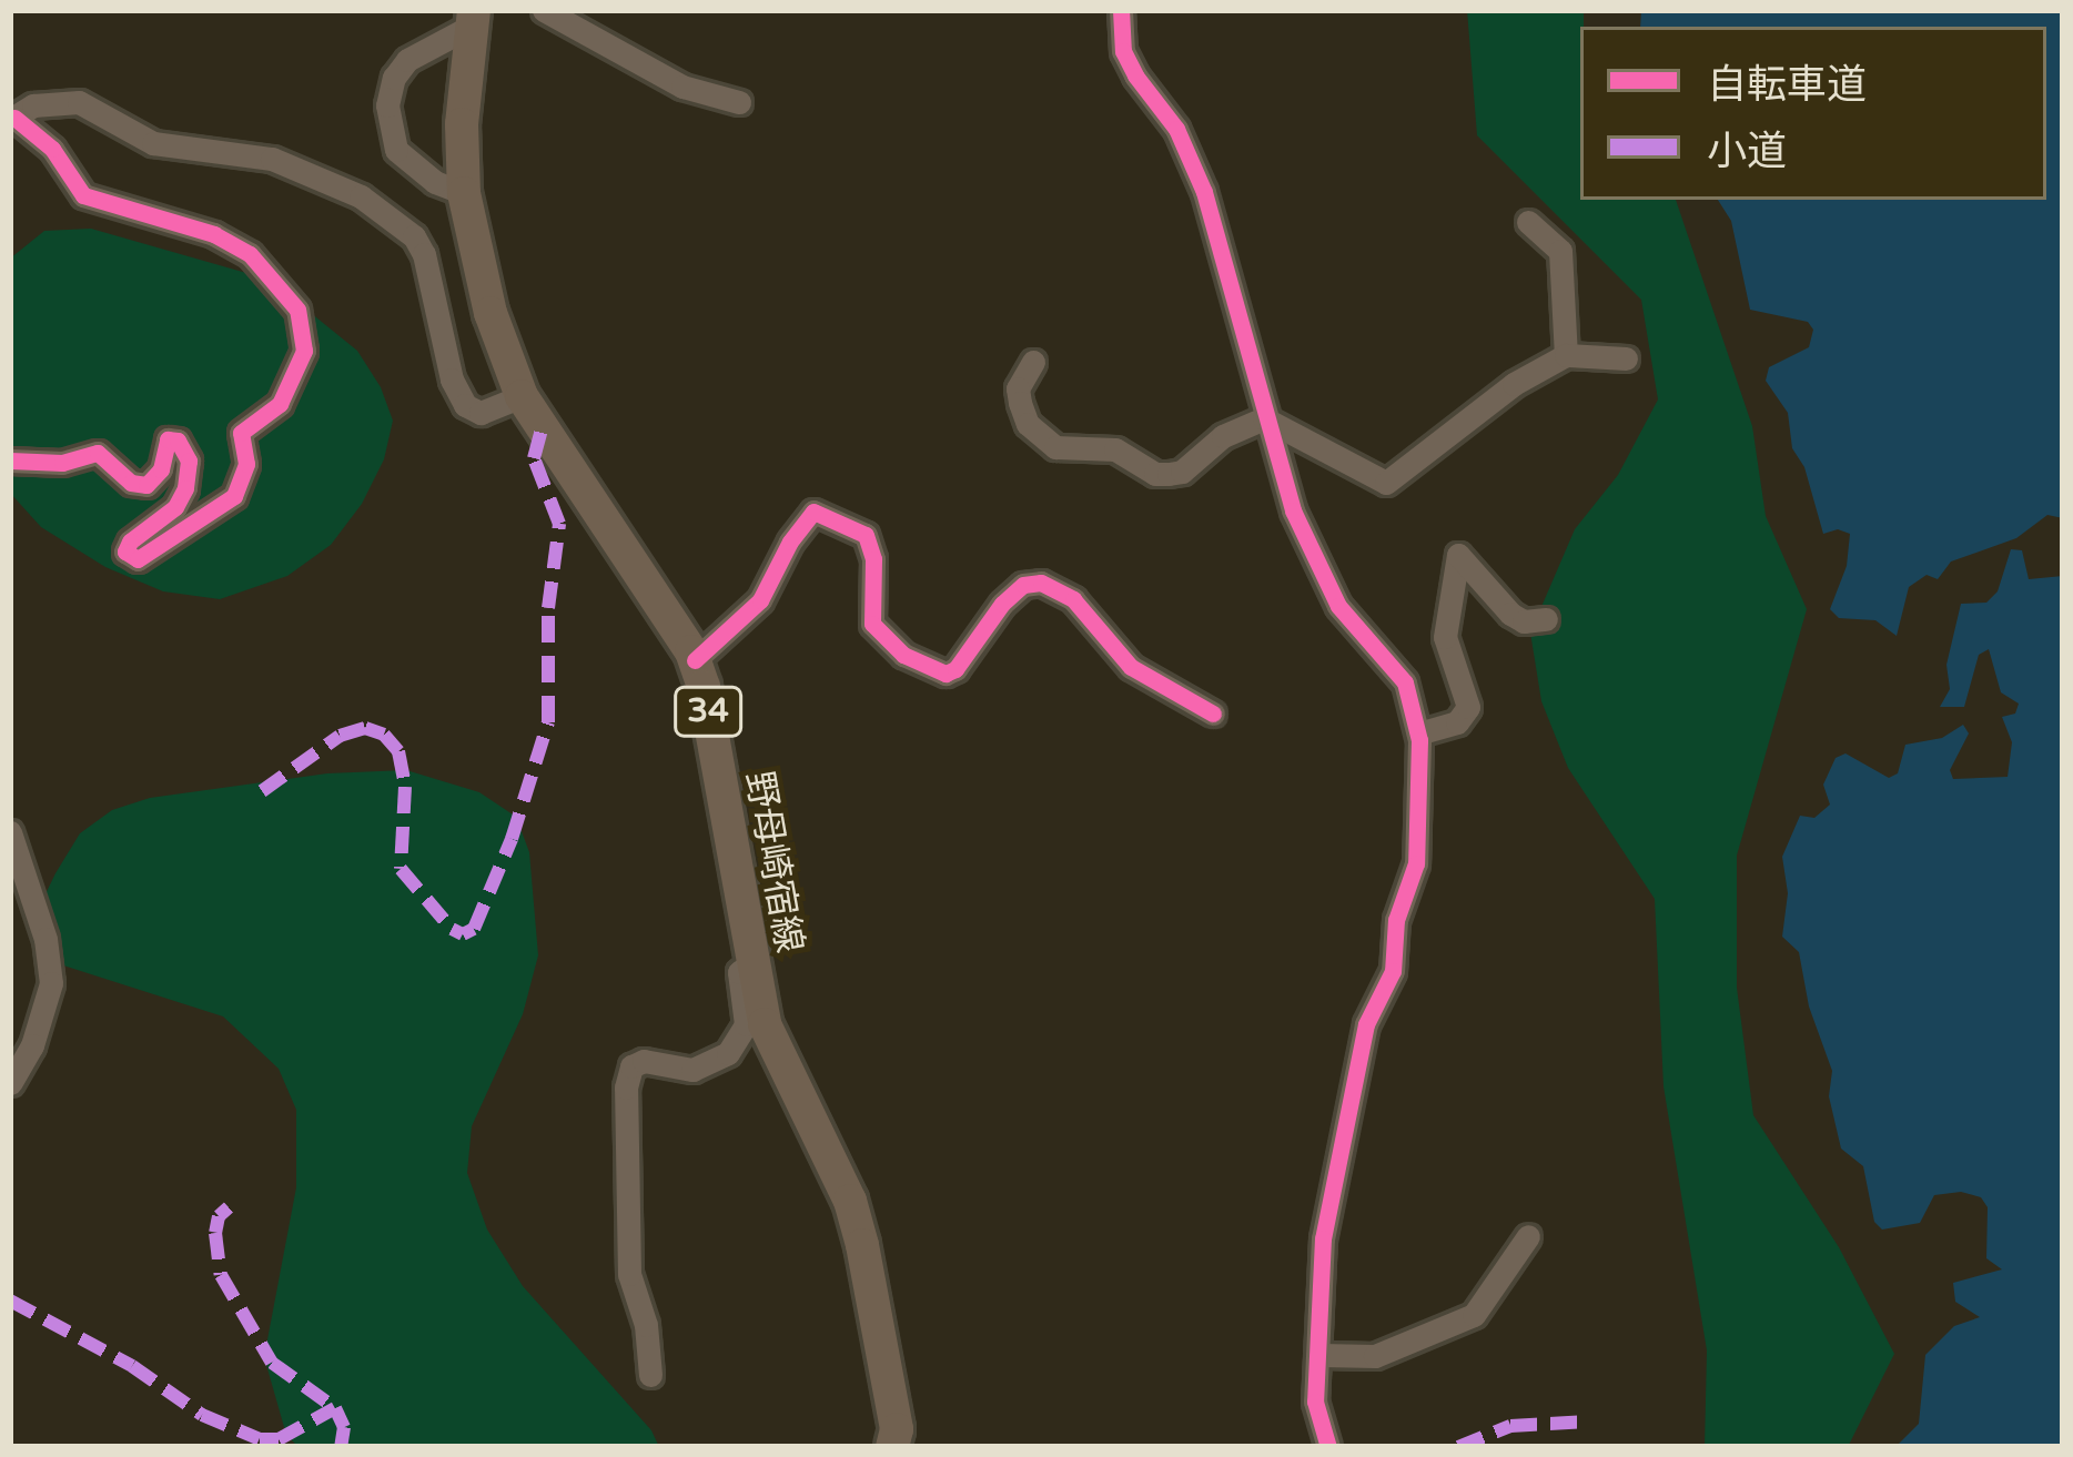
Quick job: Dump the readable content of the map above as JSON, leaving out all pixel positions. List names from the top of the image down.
{
  "streets": {
    "main road": ["34", "野母崎宿線"]
  },
  "legend": ["自転車道", "小道"]
}
